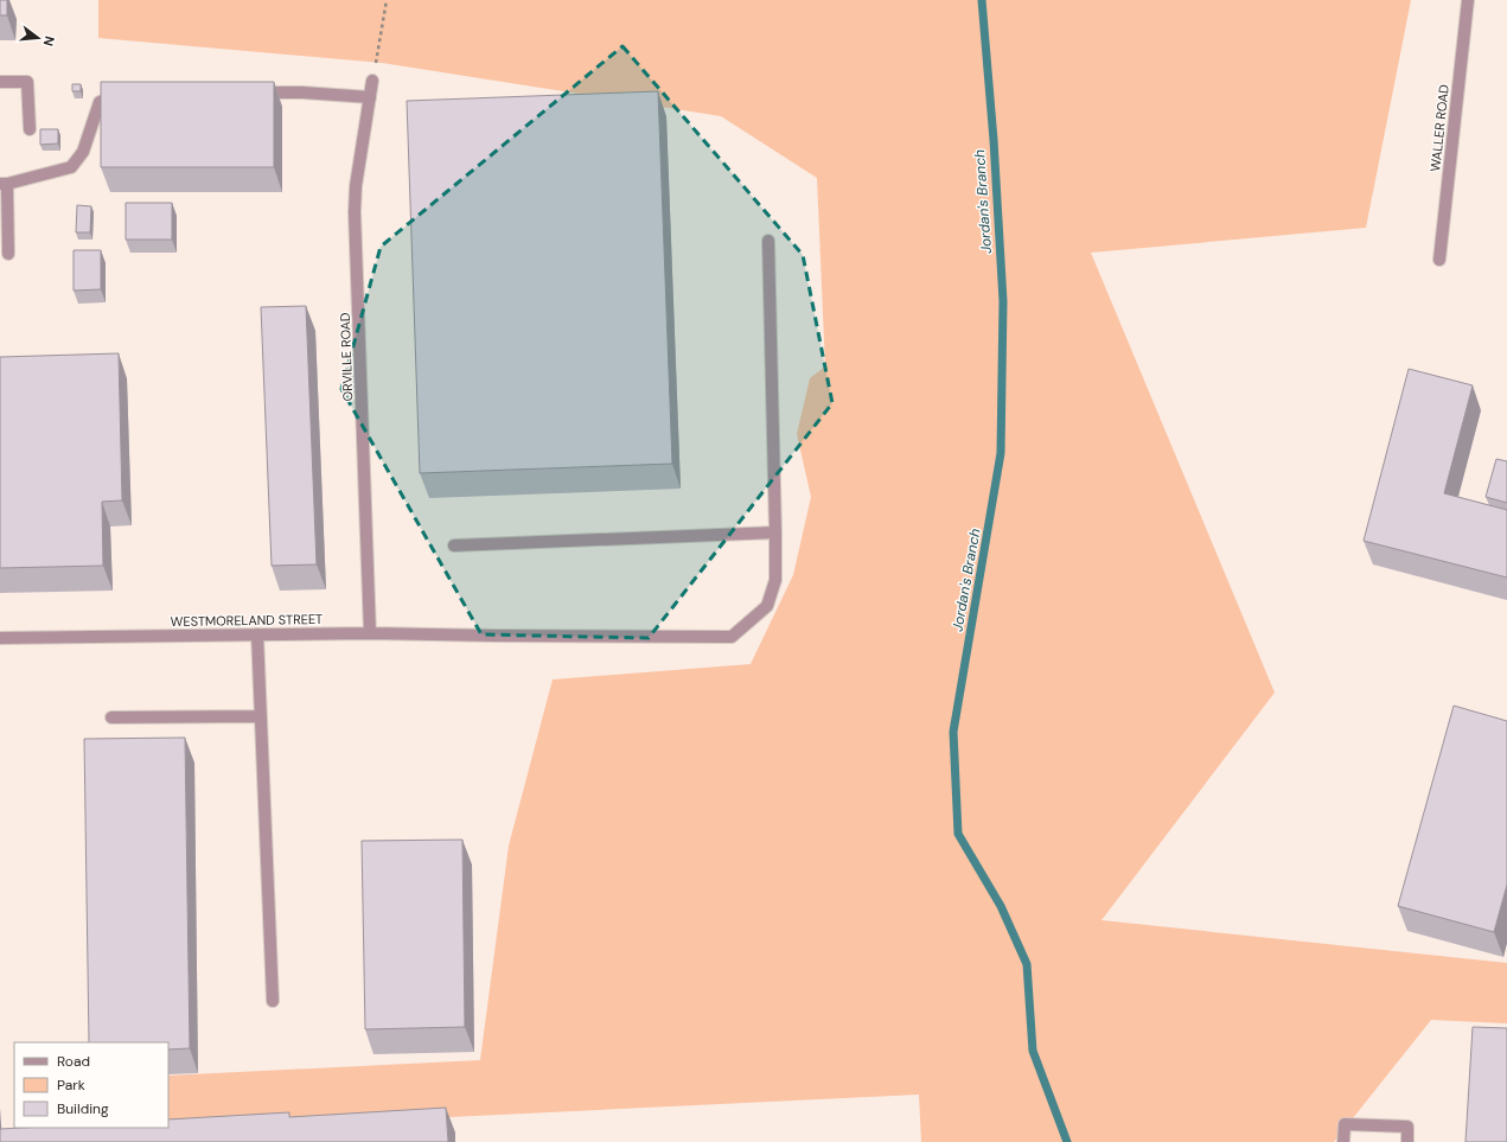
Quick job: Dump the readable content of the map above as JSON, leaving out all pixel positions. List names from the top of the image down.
{
  "streets": {
    "street": ["WALLER ROAD", "ORVILLE ROAD", "WESTMORELAND STREET"]
  },
  "crossings": [
    ["ORVILLE ROAD", "WESTMORELAND STREET"]
  ],
  "water": ["Jordan's Branch"],
  "legend": ["Road", "Park", "Building"],
  "north": "right"
}
